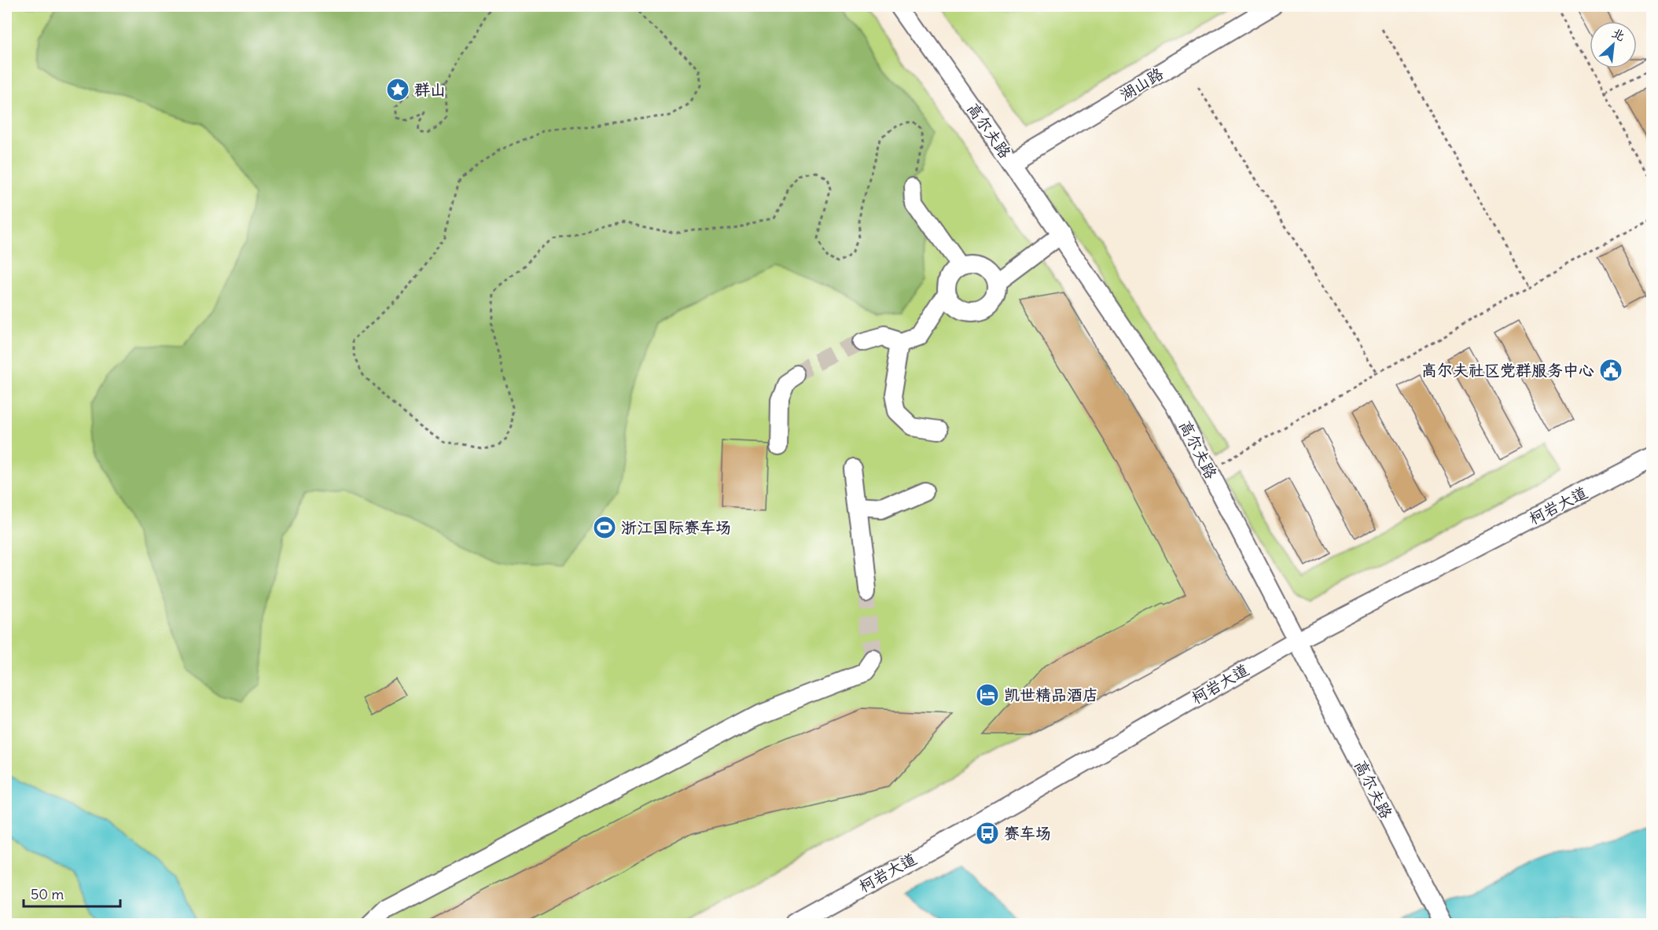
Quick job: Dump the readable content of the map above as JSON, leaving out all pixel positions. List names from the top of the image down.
{
  "streets": {
    "street": ["湖山路", "高尔夫路", "柯岩大道"]
  },
  "crossings": [
    ["湖山路", "高尔夫路"],
    ["高尔夫路", "柯岩大道"]
  ],
  "places": {
    "place": ["群山"],
    "public building": ["高尔夫社区党群服务中心"],
    "sports": ["浙江国际赛车场"],
    "hotel": ["凯世精品酒店"],
    "bus stop": ["赛车场"]
  },
  "scale_bar": "50 m",
  "north": "top right"
}
